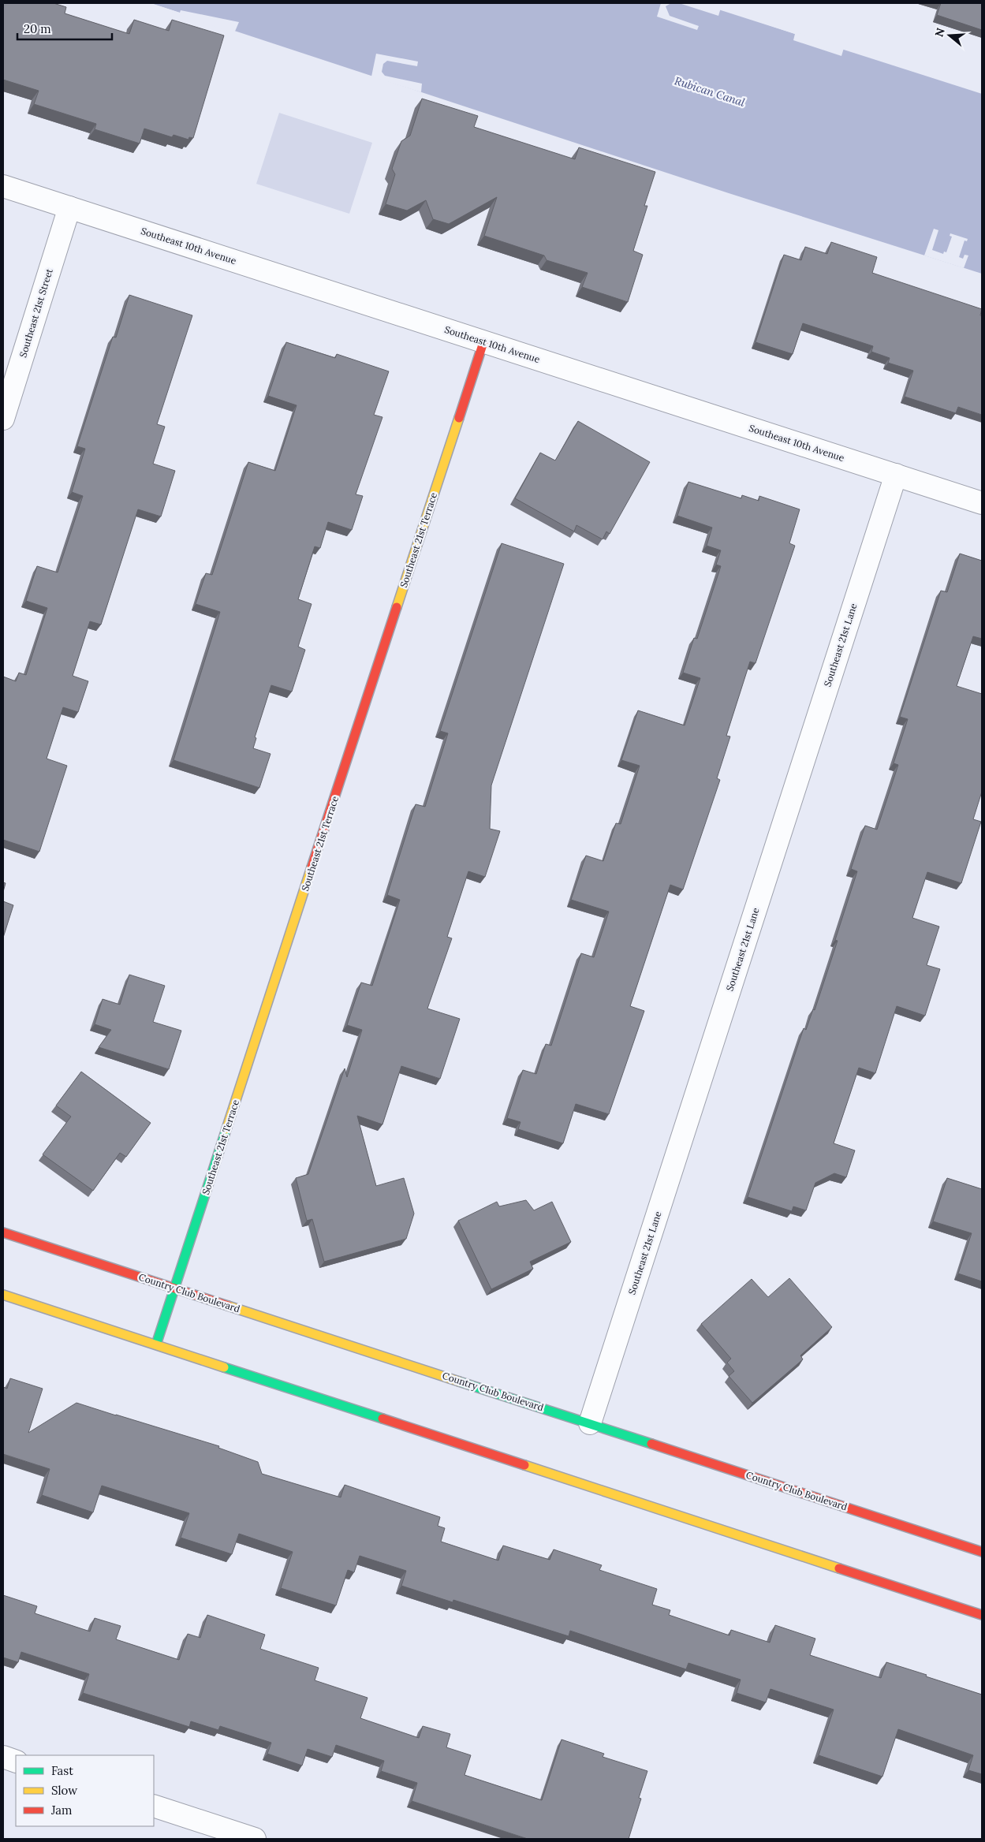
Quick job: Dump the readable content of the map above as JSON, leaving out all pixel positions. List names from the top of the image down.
{
  "streets": {
    "main road": ["Southeast 21st Terrace", "Country Club Boulevard"],
    "street": ["Southeast 10th Avenue", "Southeast 21st Street", "Southeast 21st Lane"]
  },
  "crossings": [
    ["Southeast 10th Avenue", "Southeast 21st Street"],
    ["Southeast 10th Avenue", "Southeast 21st Terrace"],
    ["Southeast 10th Avenue", "Southeast 21st Lane"],
    ["Southeast 21st Terrace", "Country Club Boulevard"],
    ["Southeast 21st Lane", "Country Club Boulevard"]
  ],
  "water": ["Rubican Canal"],
  "legend": ["Fast", "Slow", "Jam"],
  "scale_bar": "20 m",
  "north": "left"
}
